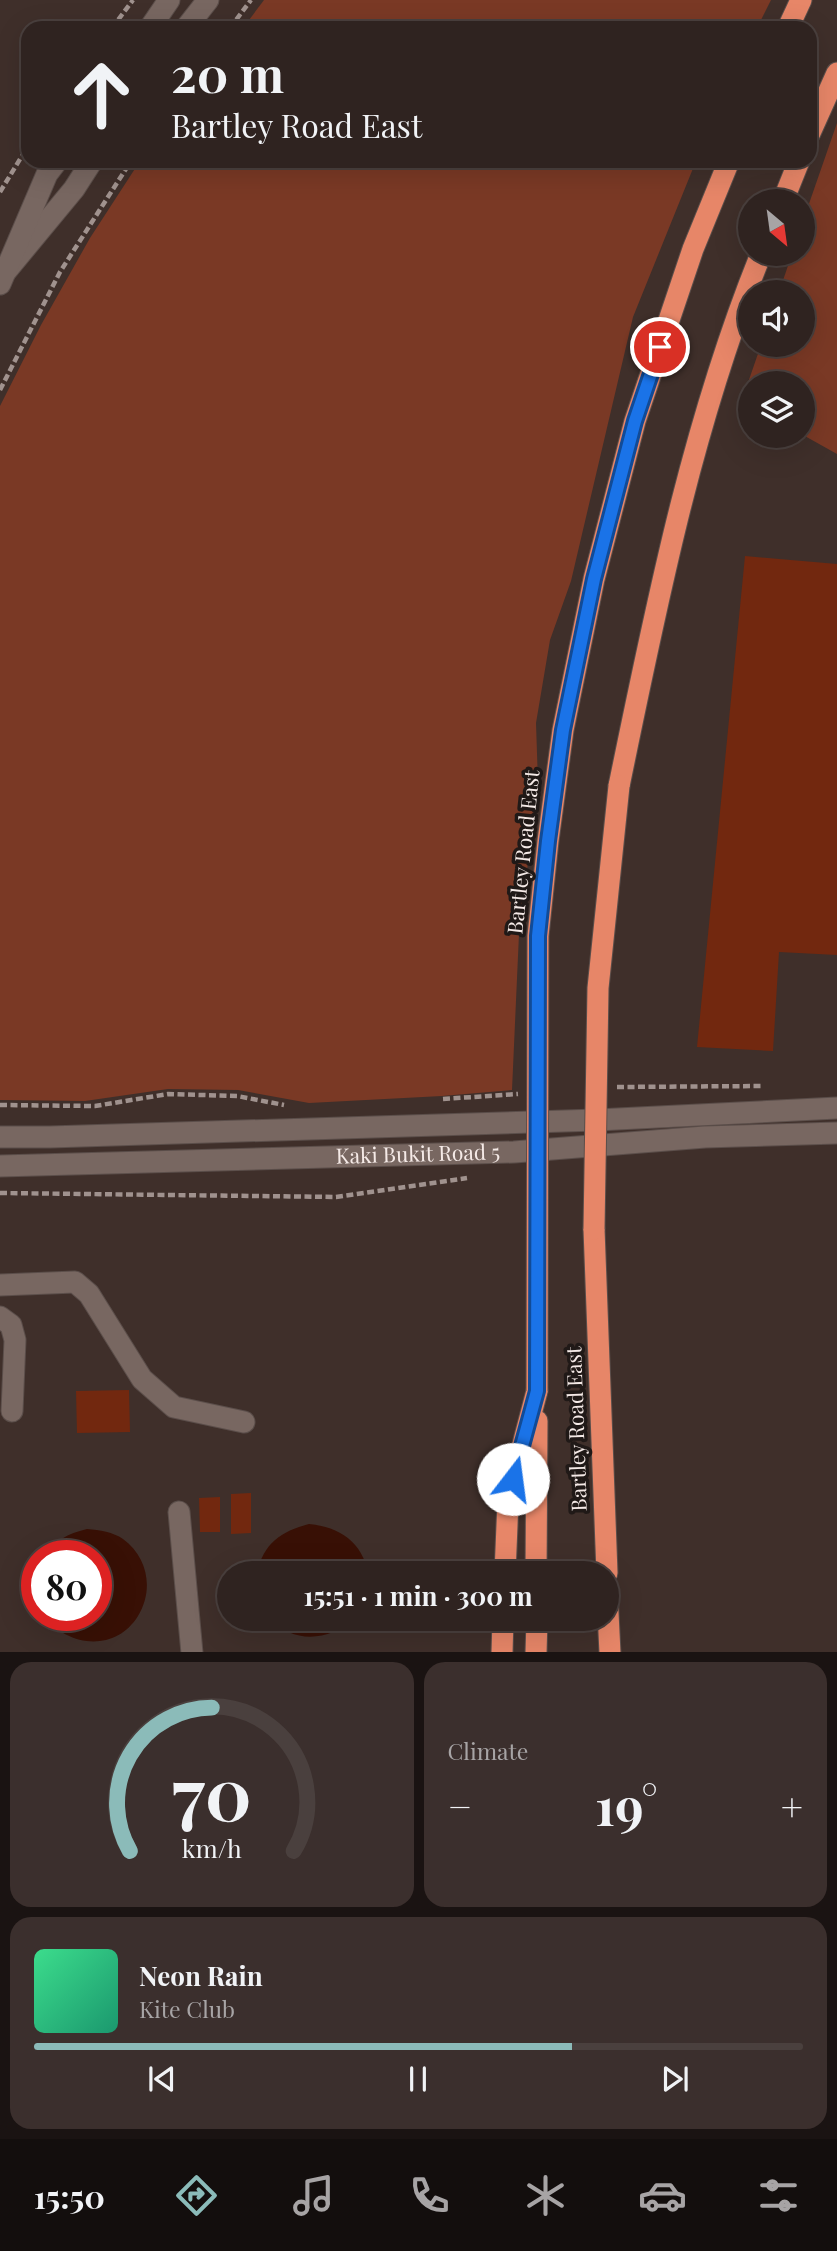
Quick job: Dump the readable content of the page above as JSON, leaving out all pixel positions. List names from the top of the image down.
{
  "streets": {
    "highway": ["Bartley Road East"],
    "street": ["Kaki Bukit Road 5"]
  },
  "north": "bottom right",
  "page": {
    "turn": ["20 m", "Bartley Road East"],
    "limit": "80",
    "trip": "15:51 · 1 min · 300 m",
    "tile": "Climate",
    "heat": ["−", "19°", "+"],
    "song": ["Neon Rain", "Kite Club"],
    "tabs": "15:50",
    "gauge": ["70", "km/h"]
  }
}
